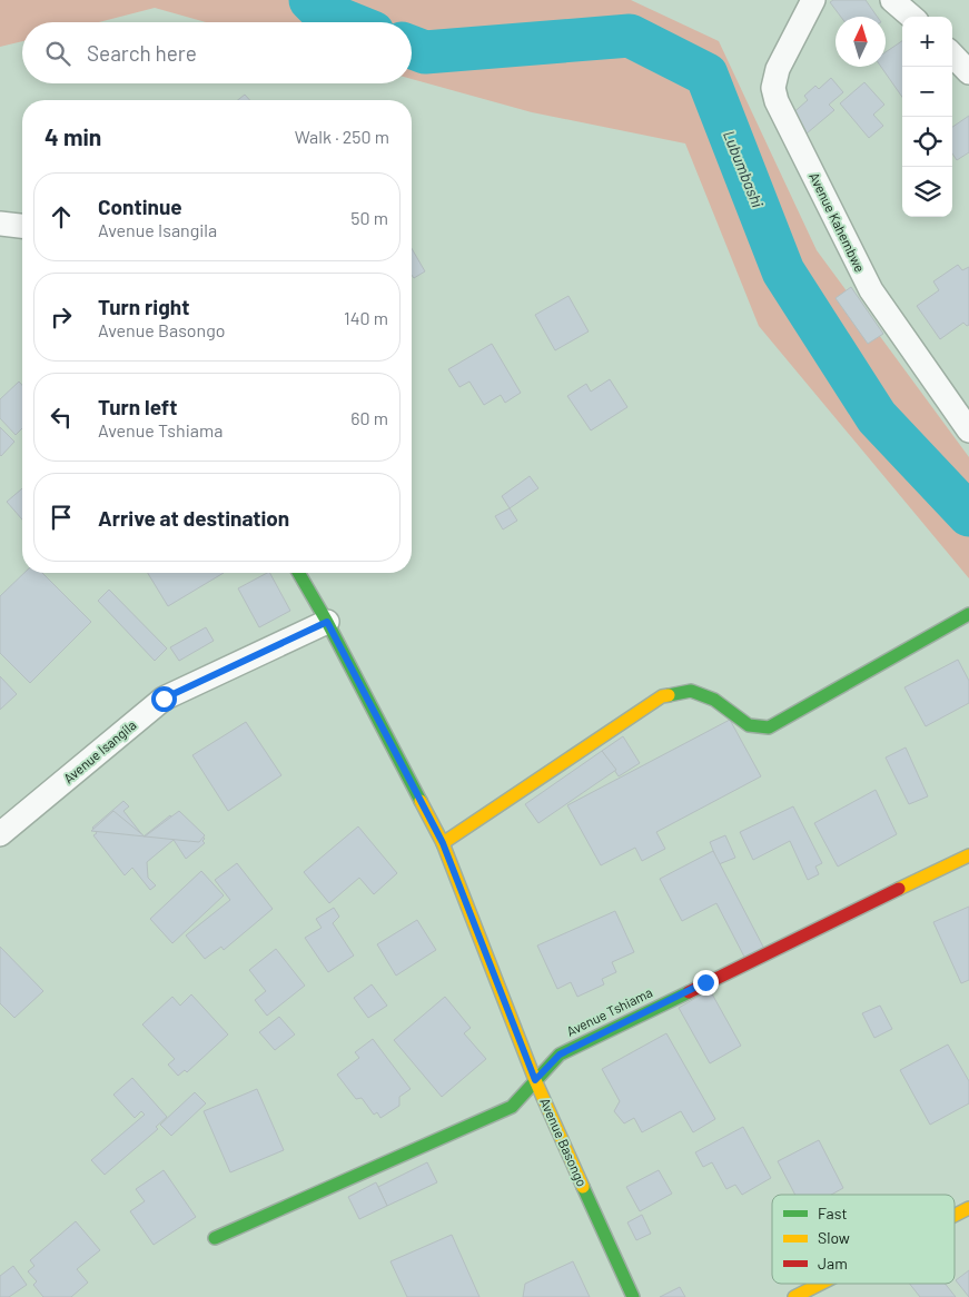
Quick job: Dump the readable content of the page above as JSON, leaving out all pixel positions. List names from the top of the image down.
{
  "streets": {
    "street": [
      "Avenue Kahembwe",
      "Avenue Isangila",
      "Avenue Tshiama",
      "Avenue Basongo"
    ]
  },
  "crossings": [
    ["Avenue Isangila", "Avenue Basongo"],
    ["Avenue Tshiama", "Avenue Basongo"]
  ],
  "water": ["Lubumbashi"],
  "legend": ["Fast", "Slow", "Jam"],
  "north": "top",
  "page": {
    "map_buttons": ["+", "−"],
    "search": "Search here",
    "heading": ["4 min", "Walk · 250 m"],
    "list": [
      ["Continue", "Avenue Isangila", "50 m"],
      ["Turn right", "Avenue Basongo", "140 m"],
      ["Turn left", "Avenue Tshiama", "60 m"],
      "Arrive at destination"
    ]
  }
}
